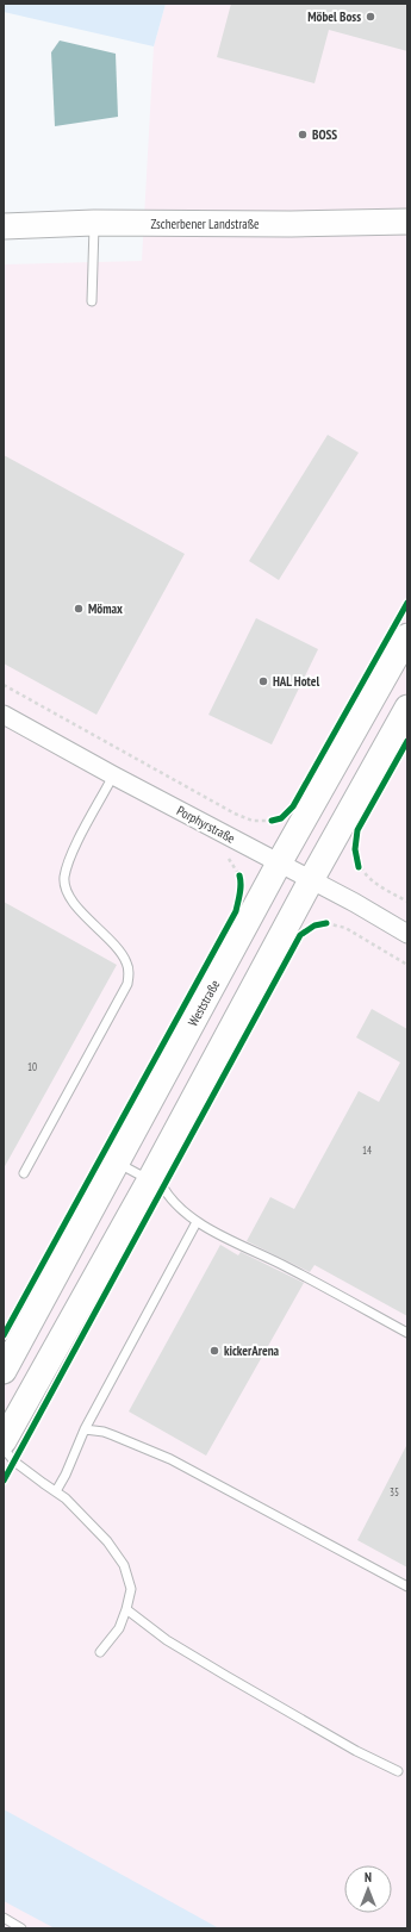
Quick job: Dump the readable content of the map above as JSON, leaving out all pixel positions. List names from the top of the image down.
{
  "streets": {
    "main road": ["Zscherbener Landstraße", "Weststraße"],
    "street": ["Porphyrstraße"]
  },
  "crossings": [
    ["Porphyrstraße", "Weststraße"]
  ],
  "places": [
    "Möbel Boss",
    "BOSS",
    "Mömax",
    "HAL Hotel",
    "kickerArena"
  ],
  "house_numbers": ["10", "14", "35"],
  "north": "top"
}
